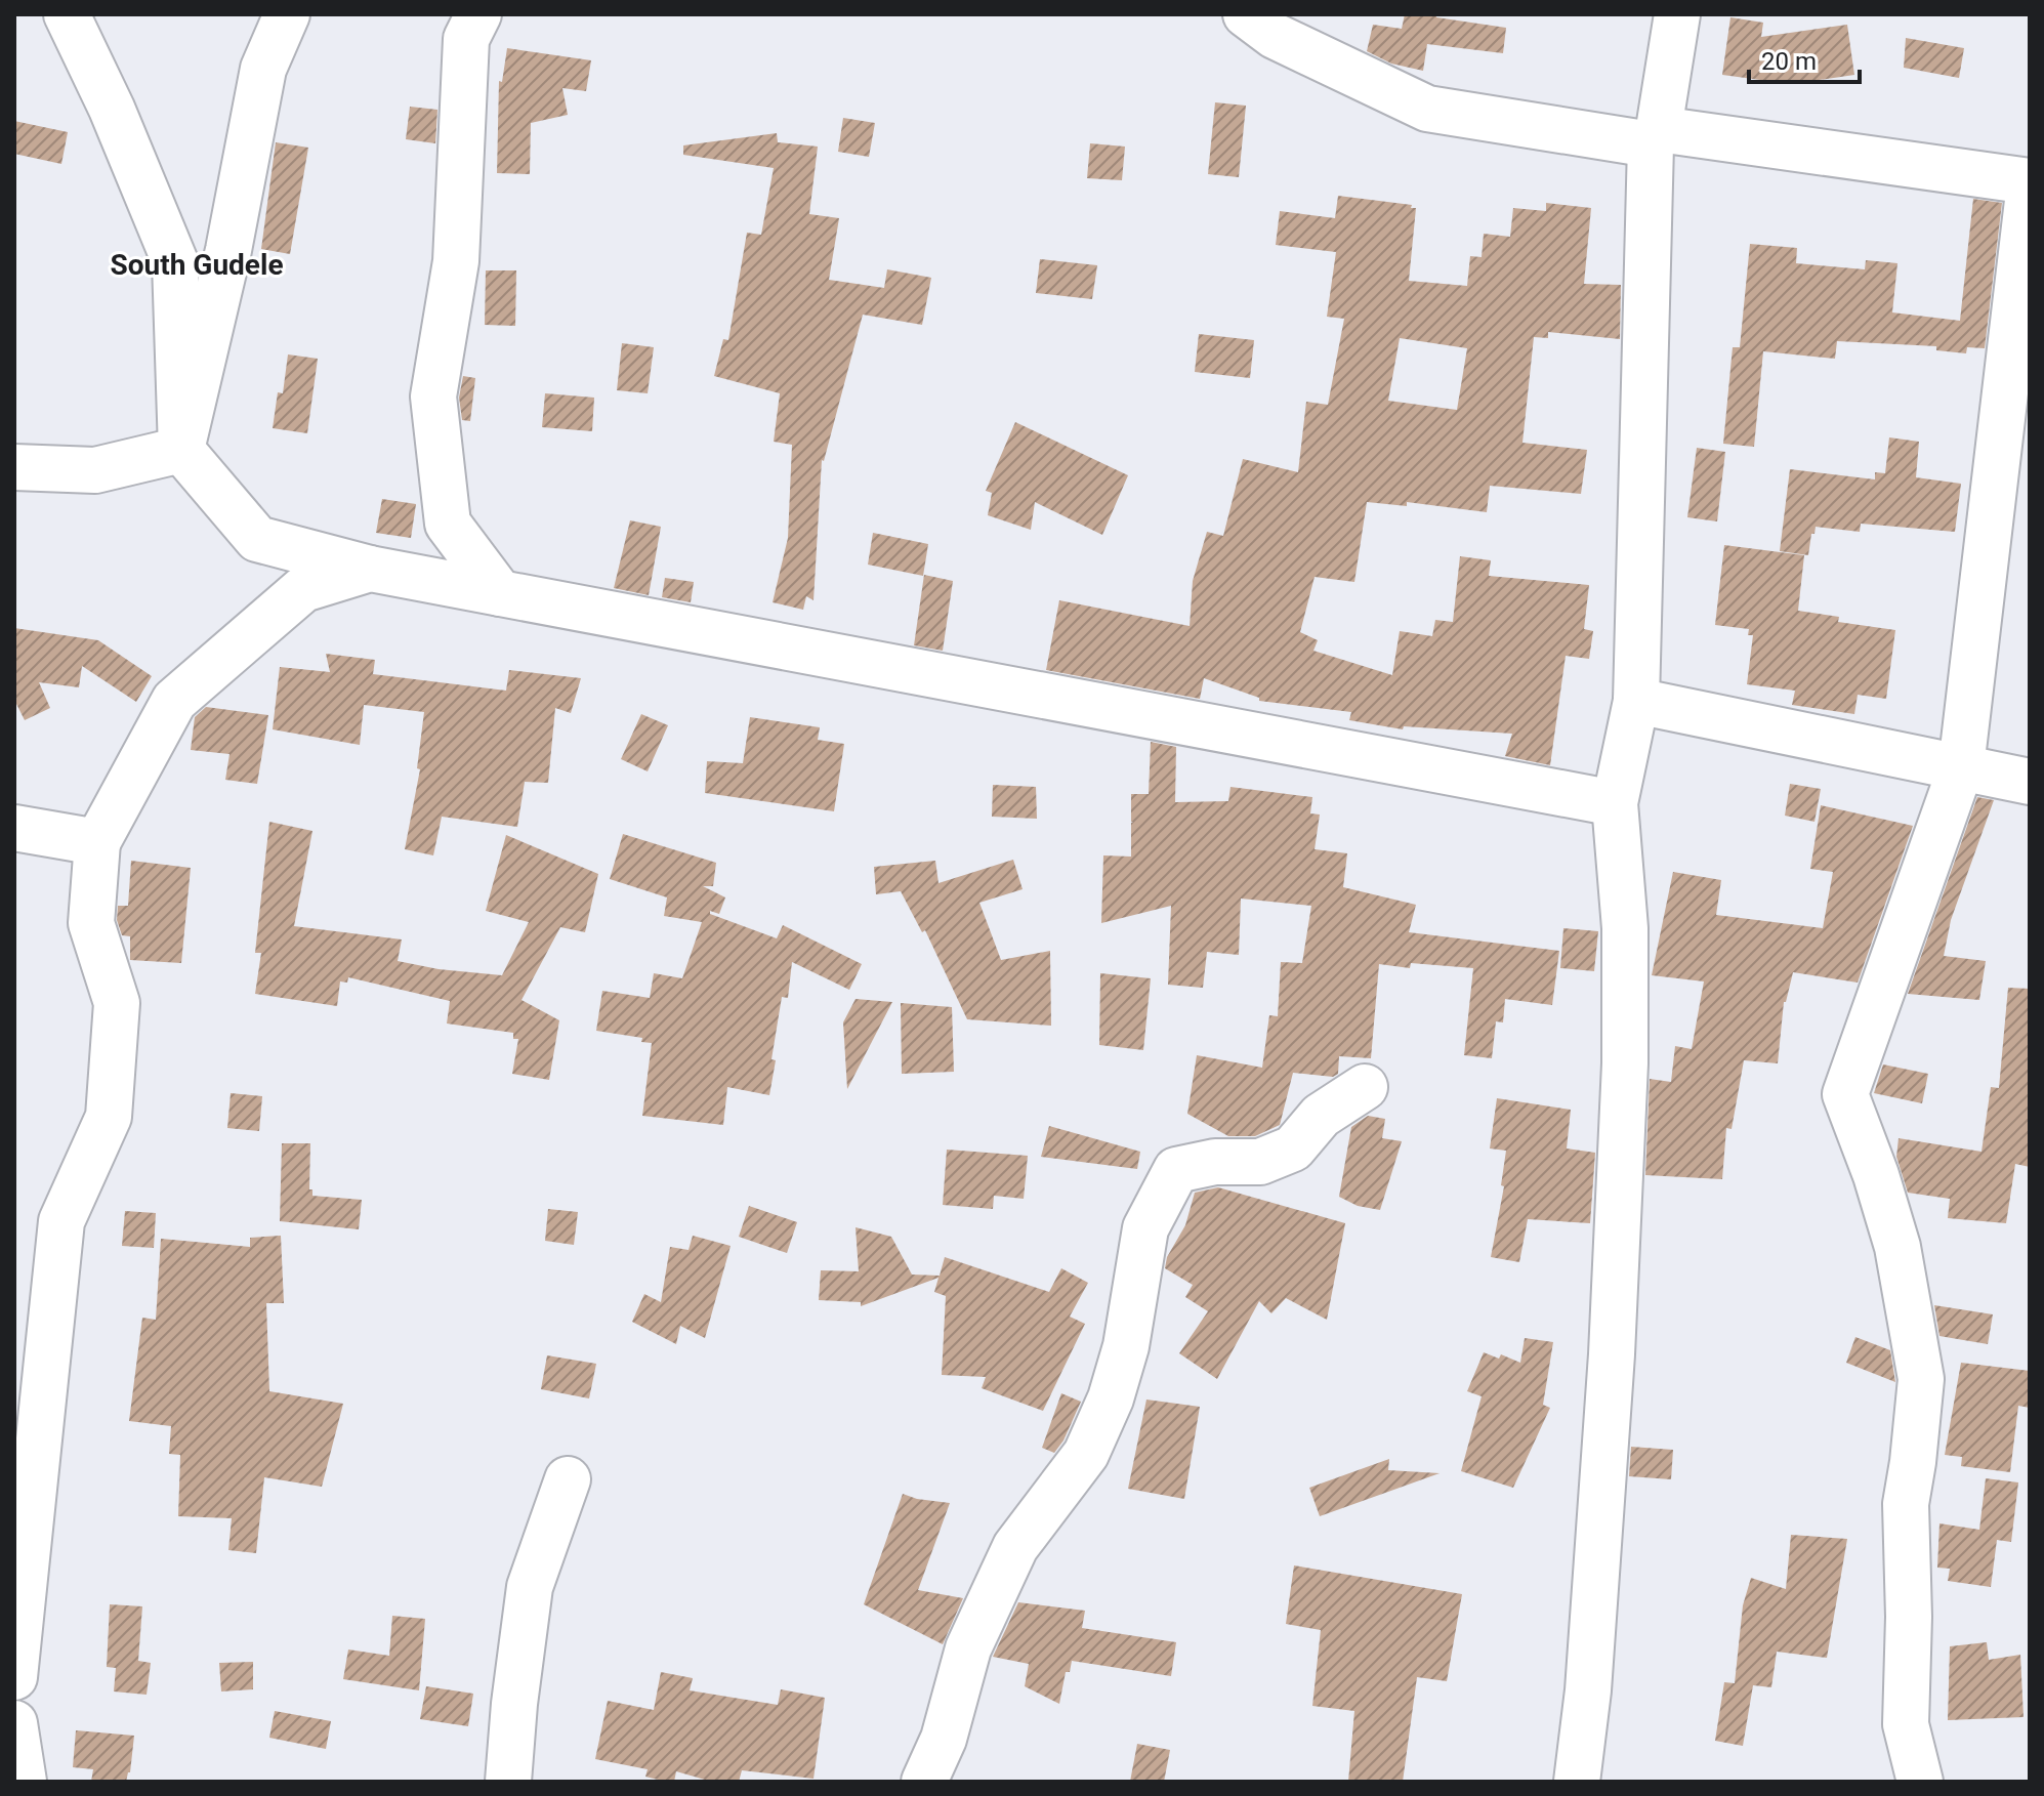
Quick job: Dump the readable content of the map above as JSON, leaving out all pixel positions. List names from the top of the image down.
{
  "districts": ["South Gudele"],
  "scale_bar": "20 m"
}
